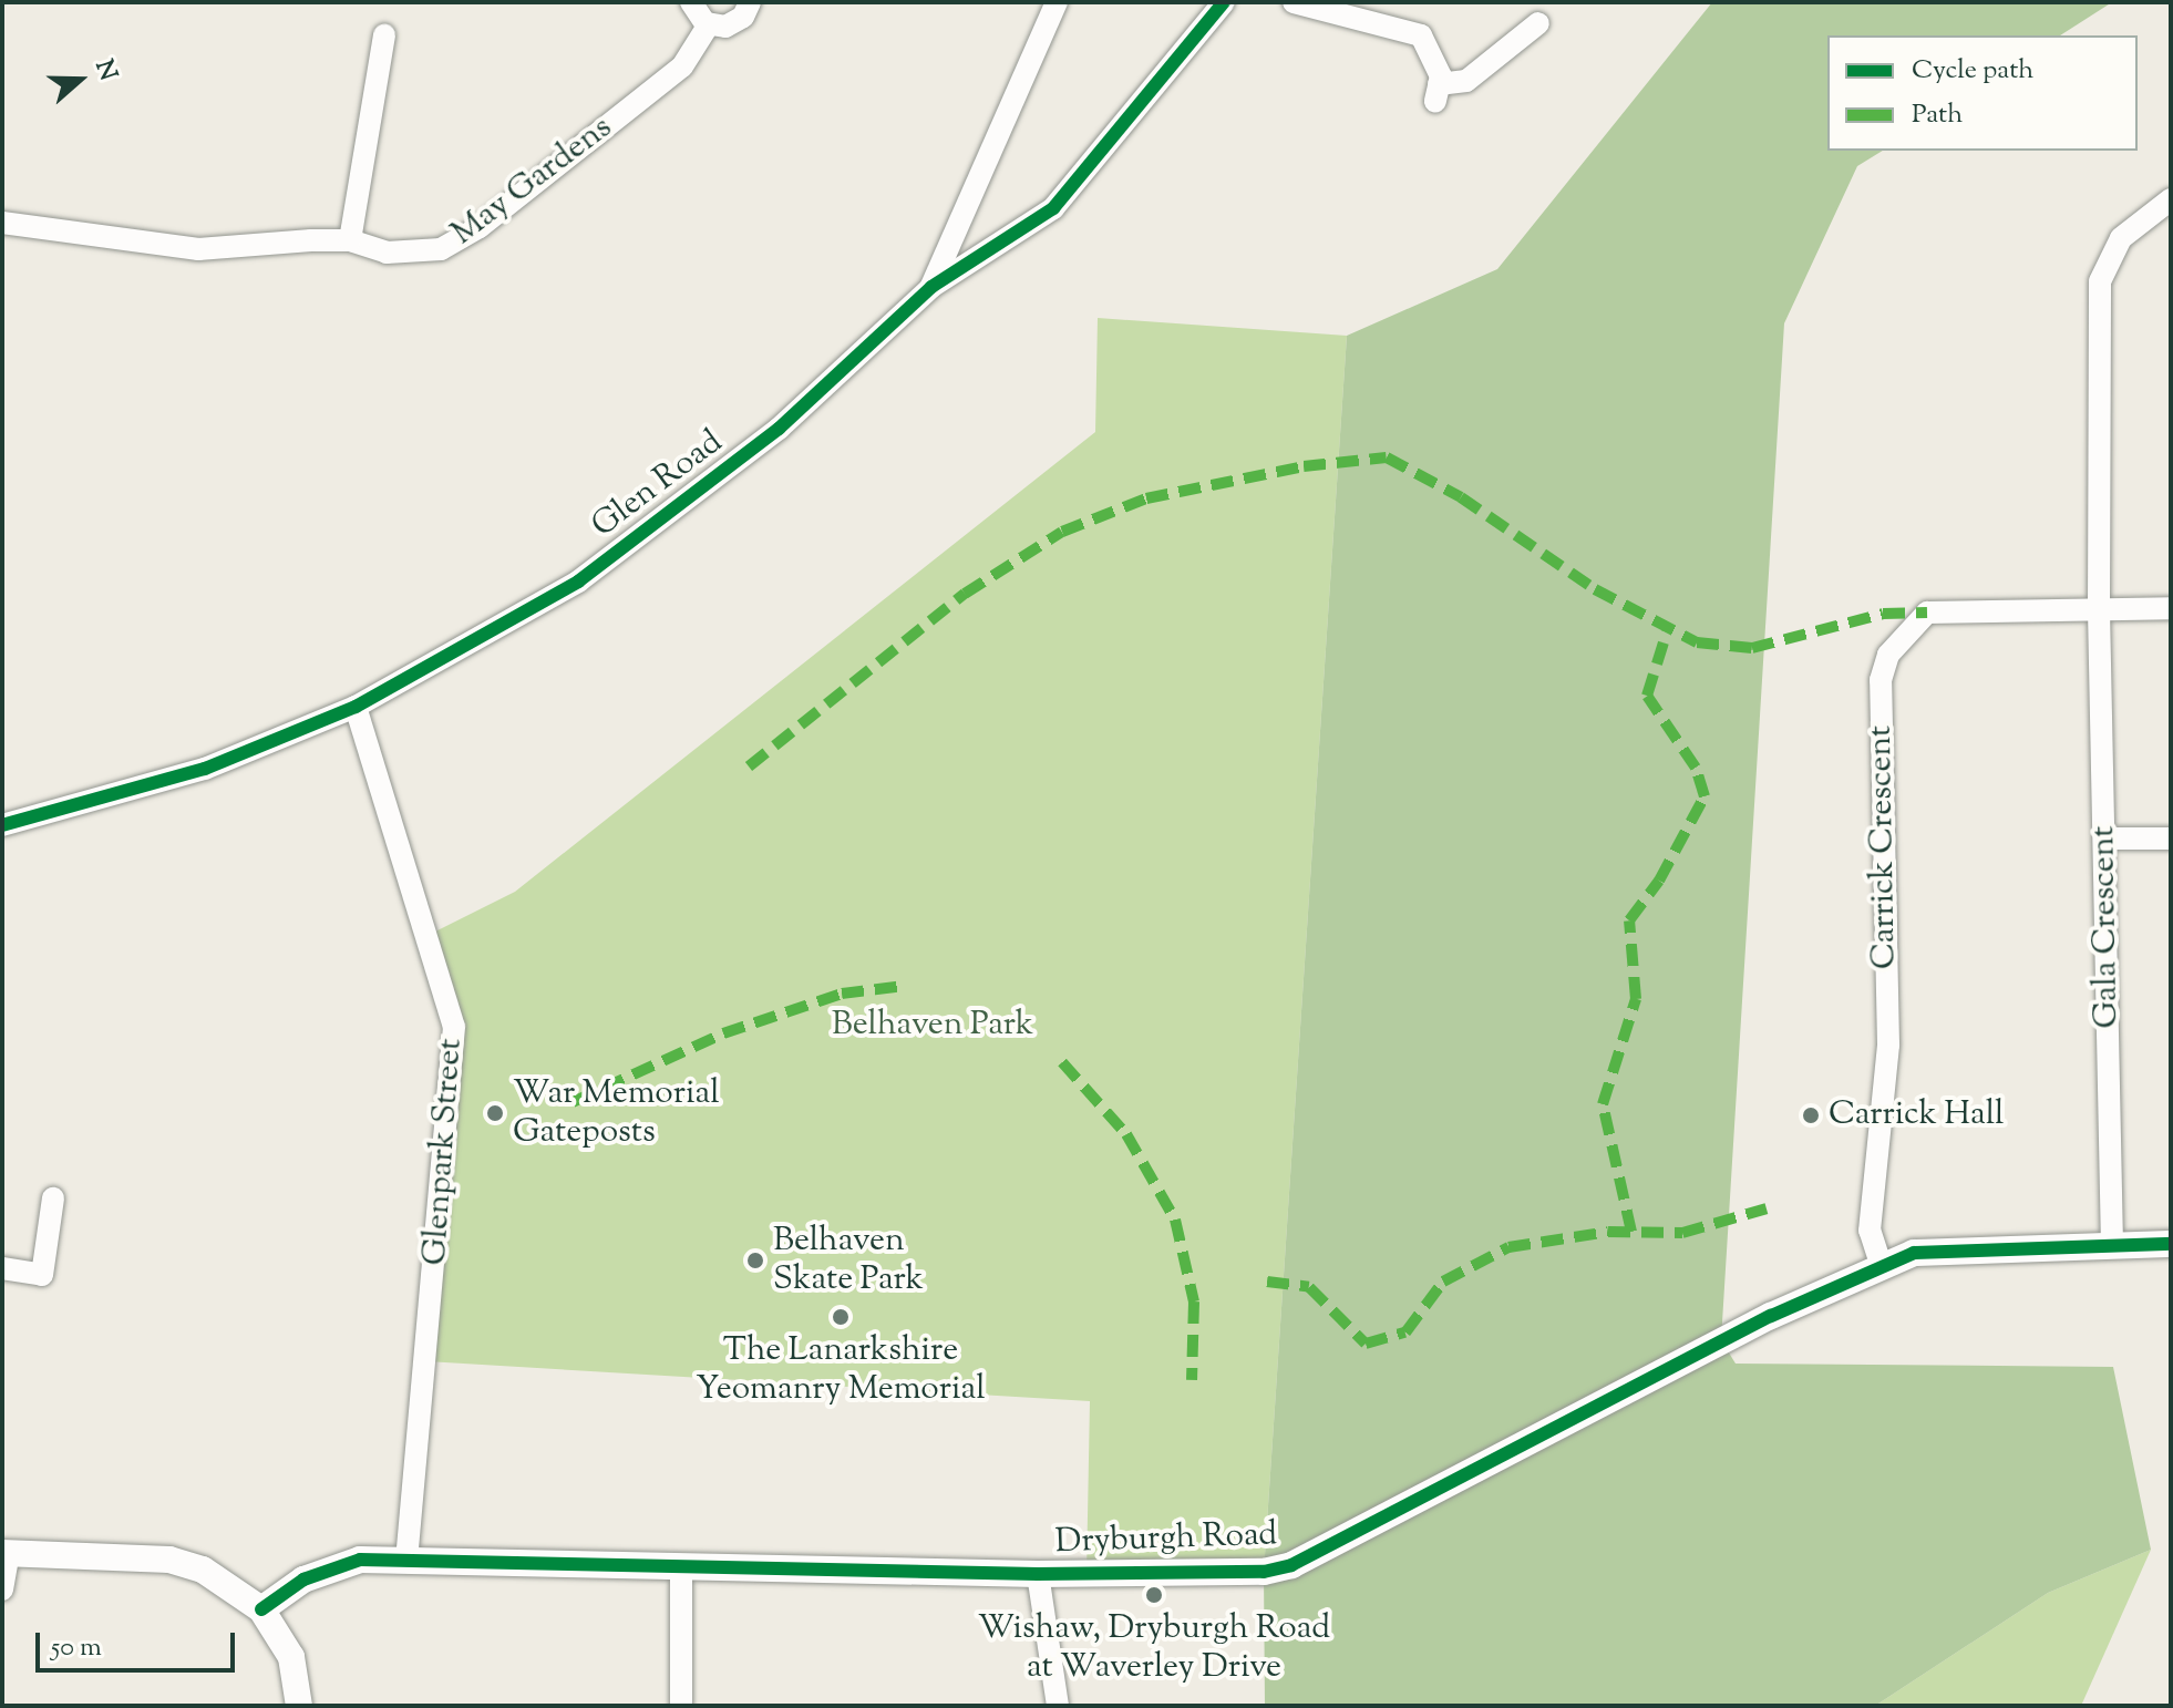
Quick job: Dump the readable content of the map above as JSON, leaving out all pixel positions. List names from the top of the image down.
{
  "streets": {
    "street": [
      "May Gardens",
      "Glen Road",
      "Carrick Crescent",
      "Gala Crescent",
      "Glenpark Street",
      "Dryburgh Road"
    ]
  },
  "crossings": [
    ["Glen Road", "Glenpark Street"],
    ["Carrick Crescent", "Gala Crescent"],
    ["Carrick Crescent", "Dryburgh Road"],
    ["Gala Crescent", "Dryburgh Road"],
    ["Glenpark Street", "Dryburgh Road"]
  ],
  "parks": ["Belhaven Park"],
  "places": [
    "War Memorial Gateposts",
    "Carrick Hall",
    "Belhaven Skate Park",
    "The Lanarkshire Yeomanry Memorial",
    "Wishaw, Dryburgh Road at Waverley Drive"
  ],
  "legend": ["Cycle path", "Path"],
  "scale_bar": "50 m",
  "north": "right"
}
